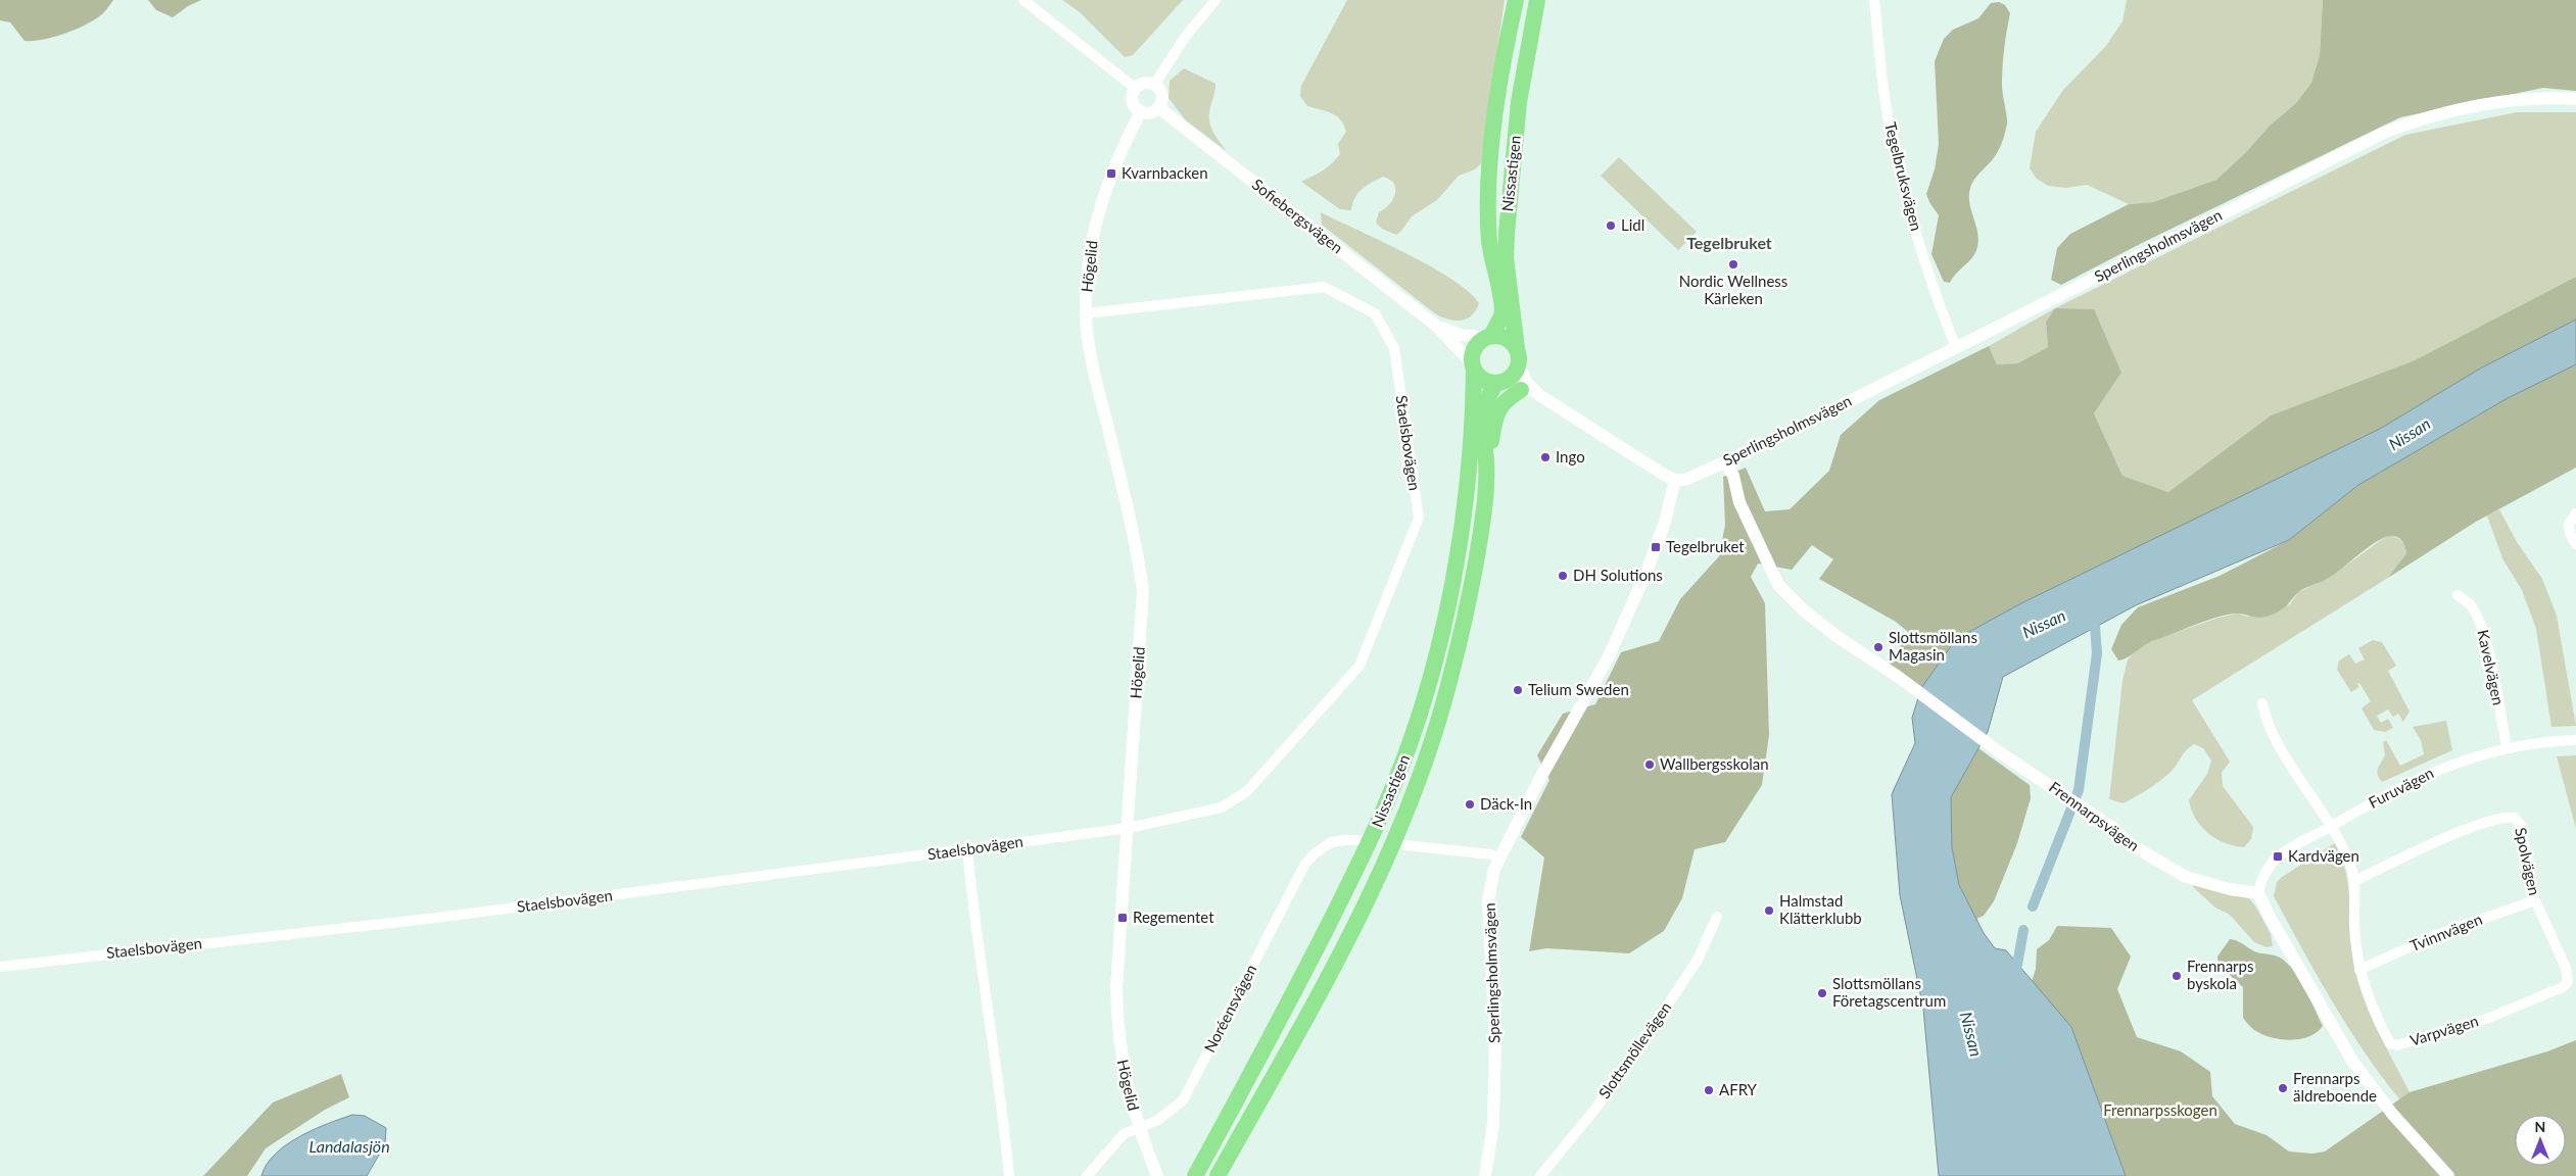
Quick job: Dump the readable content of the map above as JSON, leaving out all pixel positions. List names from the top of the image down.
{
  "streets": {
    "highway": ["Nissastigen"],
    "street": [
      "Tegelbruksvägen",
      "Sofiebergsvägen",
      "Sperlingsholmsvägen",
      "Högelid",
      "Staelsbovägen",
      "Kavelvägen",
      "Furuvägen",
      "Frennarpsvägen",
      "Spolvägen",
      "Tvinnvägen",
      "Noréensvägen",
      "Varpvägen",
      "Slottsmöllevägen"
    ]
  },
  "crossings": [
    ["Nissastigen", "Sofiebergsvägen"],
    ["Tegelbruksvägen", "Sperlingsholmsvägen"],
    ["Sofiebergsvägen", "Högelid"],
    ["Sperlingsholmsvägen", "Frennarpsvägen"],
    ["Högelid", "Staelsbovägen"],
    ["Högelid", "Noréensvägen"],
    ["Kavelvägen", "Furuvägen"],
    ["Furuvägen", "Frennarpsvägen"],
    ["Furuvägen", "Varpvägen"],
    ["Spolvägen", "Tvinnvägen"],
    ["Spolvägen", "Varpvägen"],
    ["Tvinnvägen", "Varpvägen"]
  ],
  "districts": ["Tegelbruket"],
  "water": ["Nissan", "Landalasjön"],
  "parks": ["Frennarpsskogen"],
  "places": {
    "transit": [
      "Kvarnbacken",
      "Tegelbruket",
      "Kardvägen",
      "Regementet"
    ],
    "other": [
      "Lidl",
      "Nordic Wellness Kärleken",
      "Ingo",
      "DH Solutions",
      "Slottsmöllans Magasin",
      "Telium Sweden",
      "Wallbergsskolan",
      "Däck-In",
      "Halmstad Klätterklubb",
      "Frennarps byskola",
      "Slottsmöllans Företagscentrum",
      "Frennarps äldreboende",
      "AFRY"
    ]
  },
  "north": "top"
}
